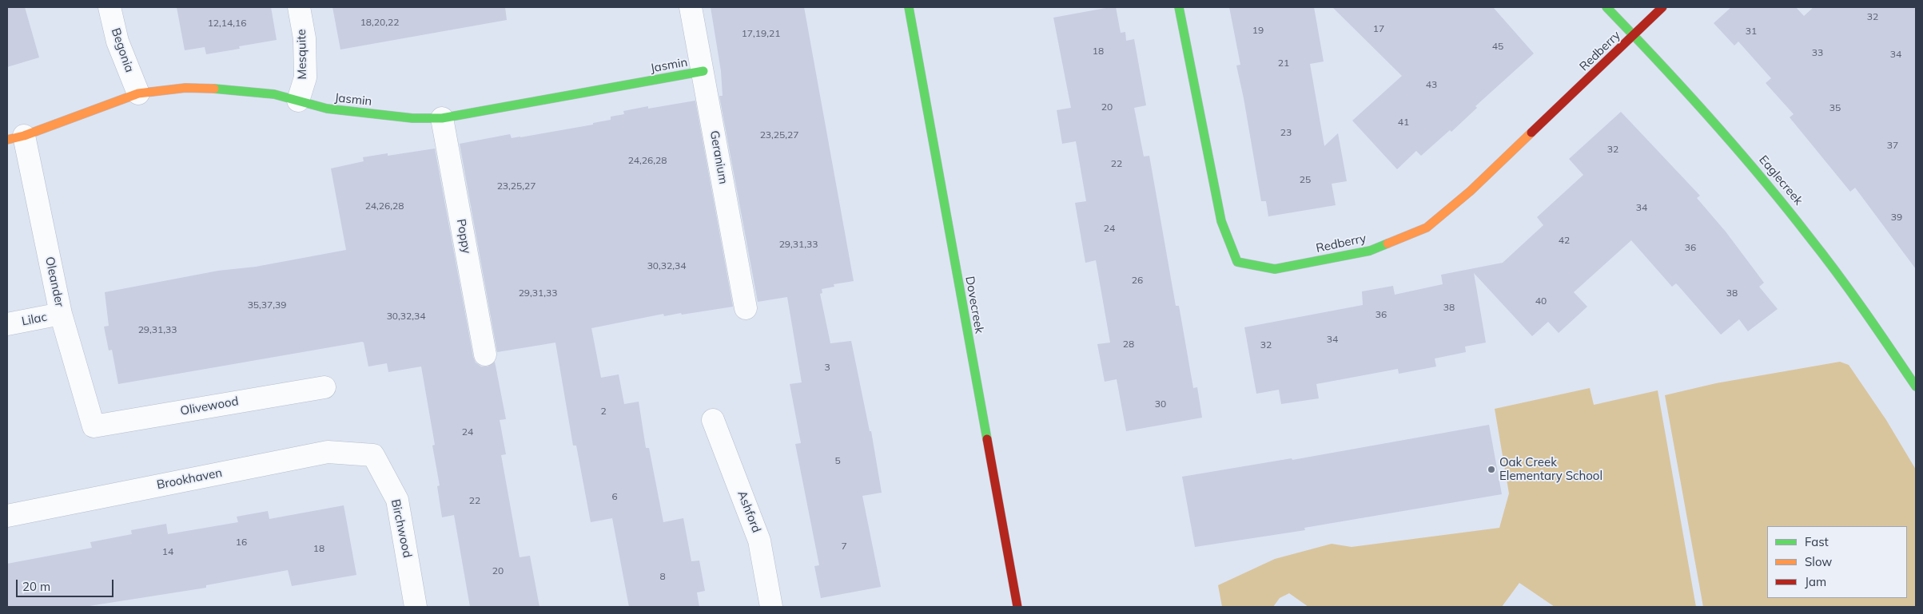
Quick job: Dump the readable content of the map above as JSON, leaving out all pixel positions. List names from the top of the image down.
{
  "streets": {
    "street": [
      "Begonia",
      "Redberry",
      "Mesquite",
      "Jasmin",
      "Geranium",
      "Eaglecreek",
      "Poppy",
      "Oleander",
      "Dovecreek",
      "Lilac",
      "Olivewood",
      "Brookhaven",
      "Ashford",
      "Birchwood"
    ]
  },
  "crossings": [
    ["Begonia", "Jasmin"],
    ["Redberry", "Eaglecreek"],
    ["Mesquite", "Jasmin"],
    ["Jasmin", "Geranium"],
    ["Jasmin", "Poppy"],
    ["Jasmin", "Oleander"],
    ["Oleander", "Lilac"],
    ["Oleander", "Olivewood"],
    ["Brookhaven", "Birchwood"]
  ],
  "places": ["Oak Creek Elementary School"],
  "house_numbers": [
    "32",
    "18,20,22",
    "12,14,16",
    "17",
    "19",
    "31",
    "17,19,21",
    "45",
    "18",
    "33",
    "34",
    "21",
    "43",
    "20",
    "35",
    "41",
    "23",
    "23,25,27",
    "37",
    "32",
    "24,26,28",
    "22",
    "25",
    "23,25,27",
    "24,26,28",
    "34",
    "39",
    "24",
    "42",
    "29,31,33",
    "36",
    "30,32,34",
    "26",
    "29,31,33",
    "38",
    "40",
    "35,37,39",
    "38",
    "36",
    "30,32,34",
    "29,31,33",
    "34",
    "28",
    "32",
    "3",
    "30",
    "2",
    "24",
    "5",
    "6",
    "22",
    "16",
    "7",
    "18",
    "14",
    "20",
    "8"
  ],
  "legend": ["Fast", "Slow", "Jam"],
  "scale_bar": "20 m"
}
